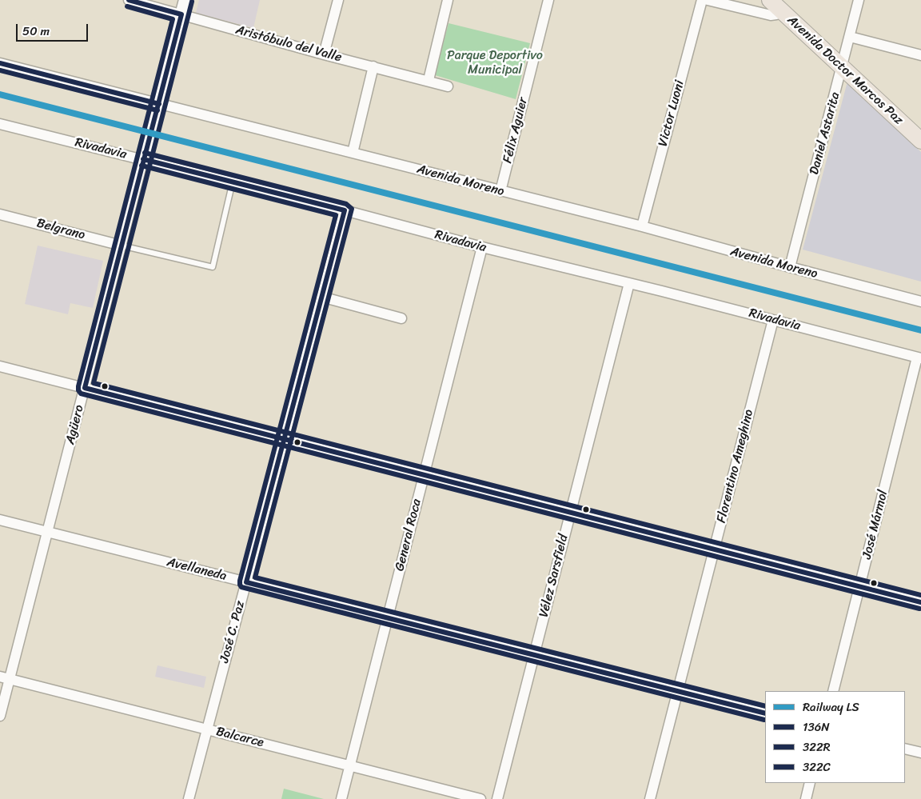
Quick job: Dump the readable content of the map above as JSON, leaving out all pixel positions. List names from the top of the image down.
{
  "streets": {
    "main road": ["Avenida Doctor Marcos Paz"],
    "street": [
      "Aristóbulo del Valle",
      "Victor Luoni",
      "Félix Aguier",
      "Daniel Astarita",
      "Rivadavia",
      "Avenida Moreno",
      "Belgrano",
      "Agüero",
      "Florentino Ameghino",
      "José Mármol",
      "General Roca",
      "Avellaneda",
      "Vélez Sarsfield",
      "José C. Paz",
      "Balcarce"
    ]
  },
  "crossings": [
    ["Aristóbulo del Valle", "Agüero"],
    ["Avenida Doctor Marcos Paz", "Daniel Astarita"],
    ["Victor Luoni", "Avenida Moreno"],
    ["Félix Aguier", "Avenida Moreno"],
    ["Daniel Astarita", "Avenida Moreno"],
    ["Rivadavia", "Agüero"],
    ["Rivadavia", "Florentino Ameghino"],
    ["Rivadavia", "José Mármol"],
    ["Rivadavia", "General Roca"],
    ["Rivadavia", "Vélez Sarsfield"],
    ["Rivadavia", "José C. Paz"],
    ["Avenida Moreno", "Agüero"],
    ["Belgrano", "Agüero"],
    ["Agüero", "Avellaneda"],
    ["Agüero", "Balcarce"],
    ["Florentino Ameghino", "Avellaneda"],
    ["General Roca", "Avellaneda"],
    ["General Roca", "Balcarce"],
    ["Avellaneda", "Vélez Sarsfield"],
    ["Avellaneda", "José C. Paz"],
    ["José C. Paz", "Balcarce"]
  ],
  "parks": ["Parque Deportivo Municipal"],
  "lines": [
    "transit line 136N",
    "transit line 322C",
    "transit line 322R",
    "rail line LS"
  ],
  "legend": [
    "Railway LS",
    "136N",
    "322R",
    "322C"
  ],
  "scale_bar": "50 m"
}
